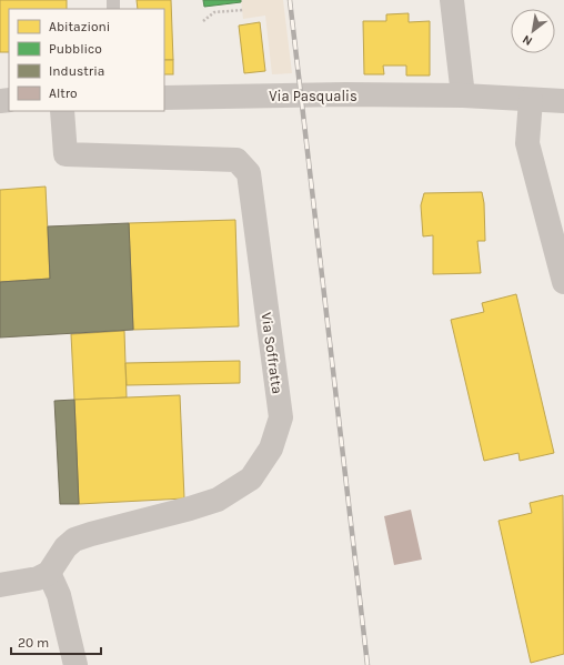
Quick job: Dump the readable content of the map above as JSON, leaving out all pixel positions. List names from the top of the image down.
{
  "streets": {
    "street": ["Via Pasqualis", "Via Soffratta"]
  },
  "legend": [
    "Abitazioni",
    "Pubblico",
    "Industria",
    "Altro"
  ],
  "scale_bar": "20 m",
  "north": "bottom left"
}
